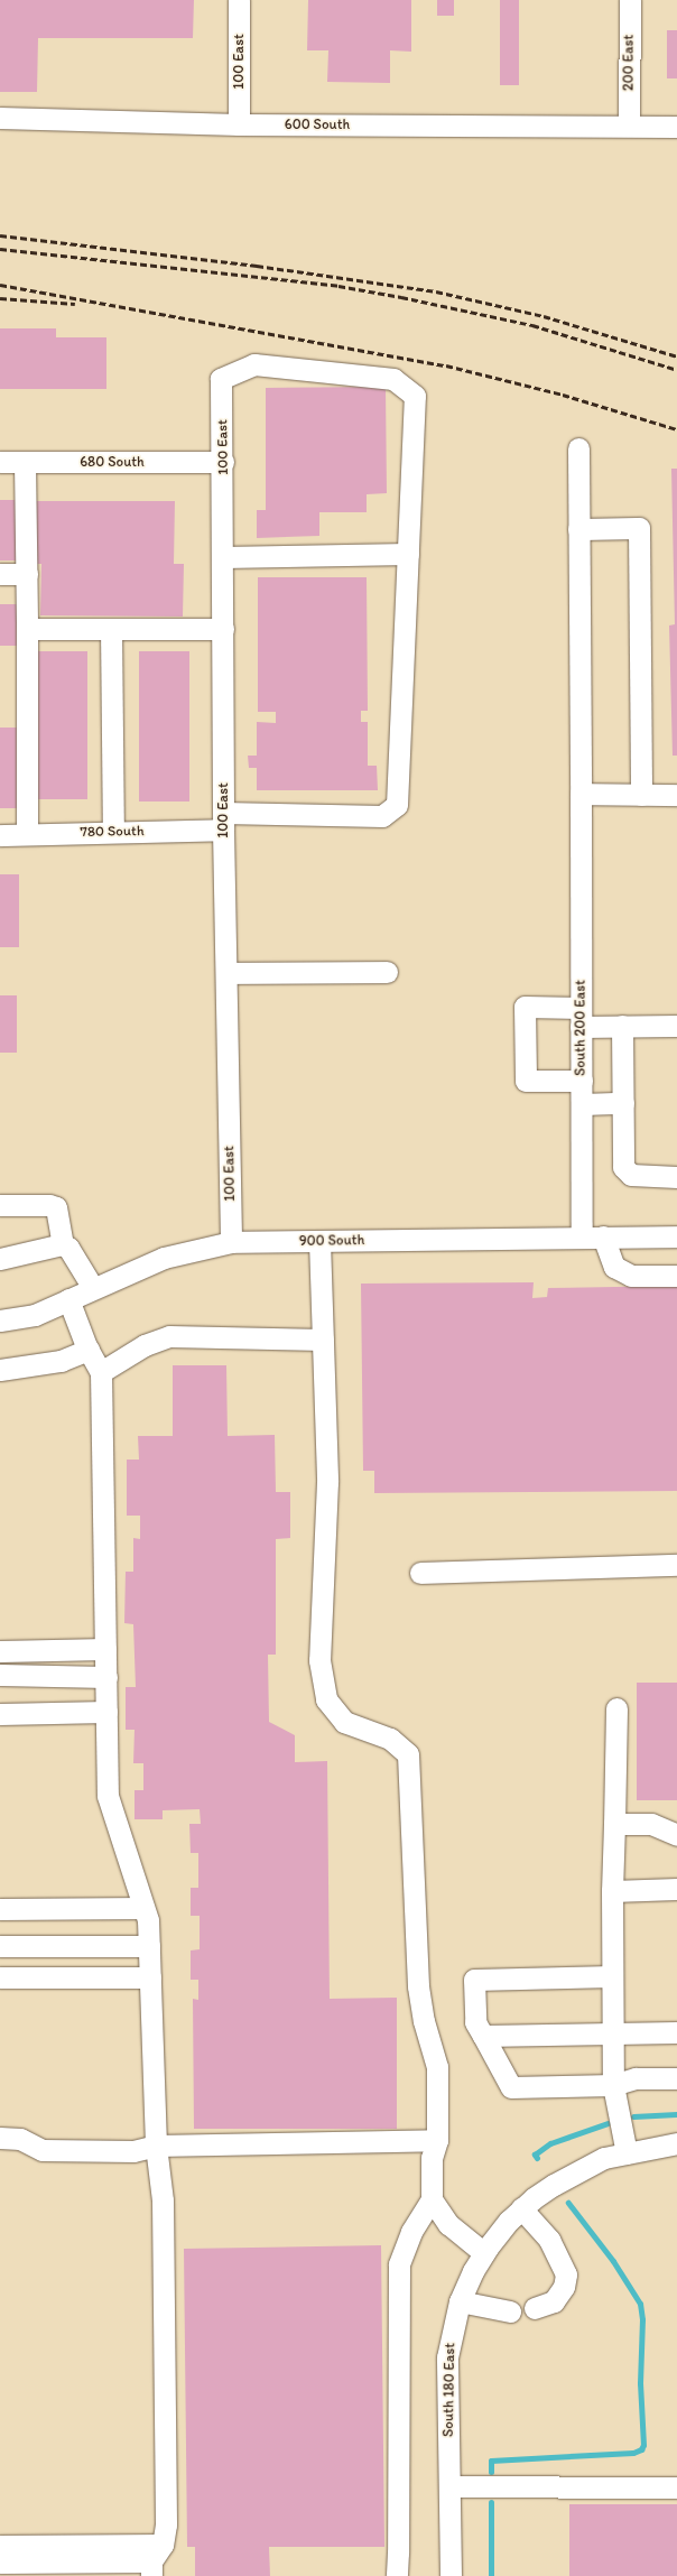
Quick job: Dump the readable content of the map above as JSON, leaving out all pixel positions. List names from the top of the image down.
{
  "streets": {
    "street": [
      "100 East",
      "200 East",
      "600 South",
      "680 South",
      "780 South",
      "South 200 East",
      "900 South",
      "South 180 East"
    ]
  },
  "crossings": [
    ["100 East", "600 South"],
    ["100 East", "680 South"],
    ["100 East", "780 South"],
    ["100 East", "900 South"],
    ["200 East", "600 South"],
    ["South 200 East", "900 South"]
  ]
}
